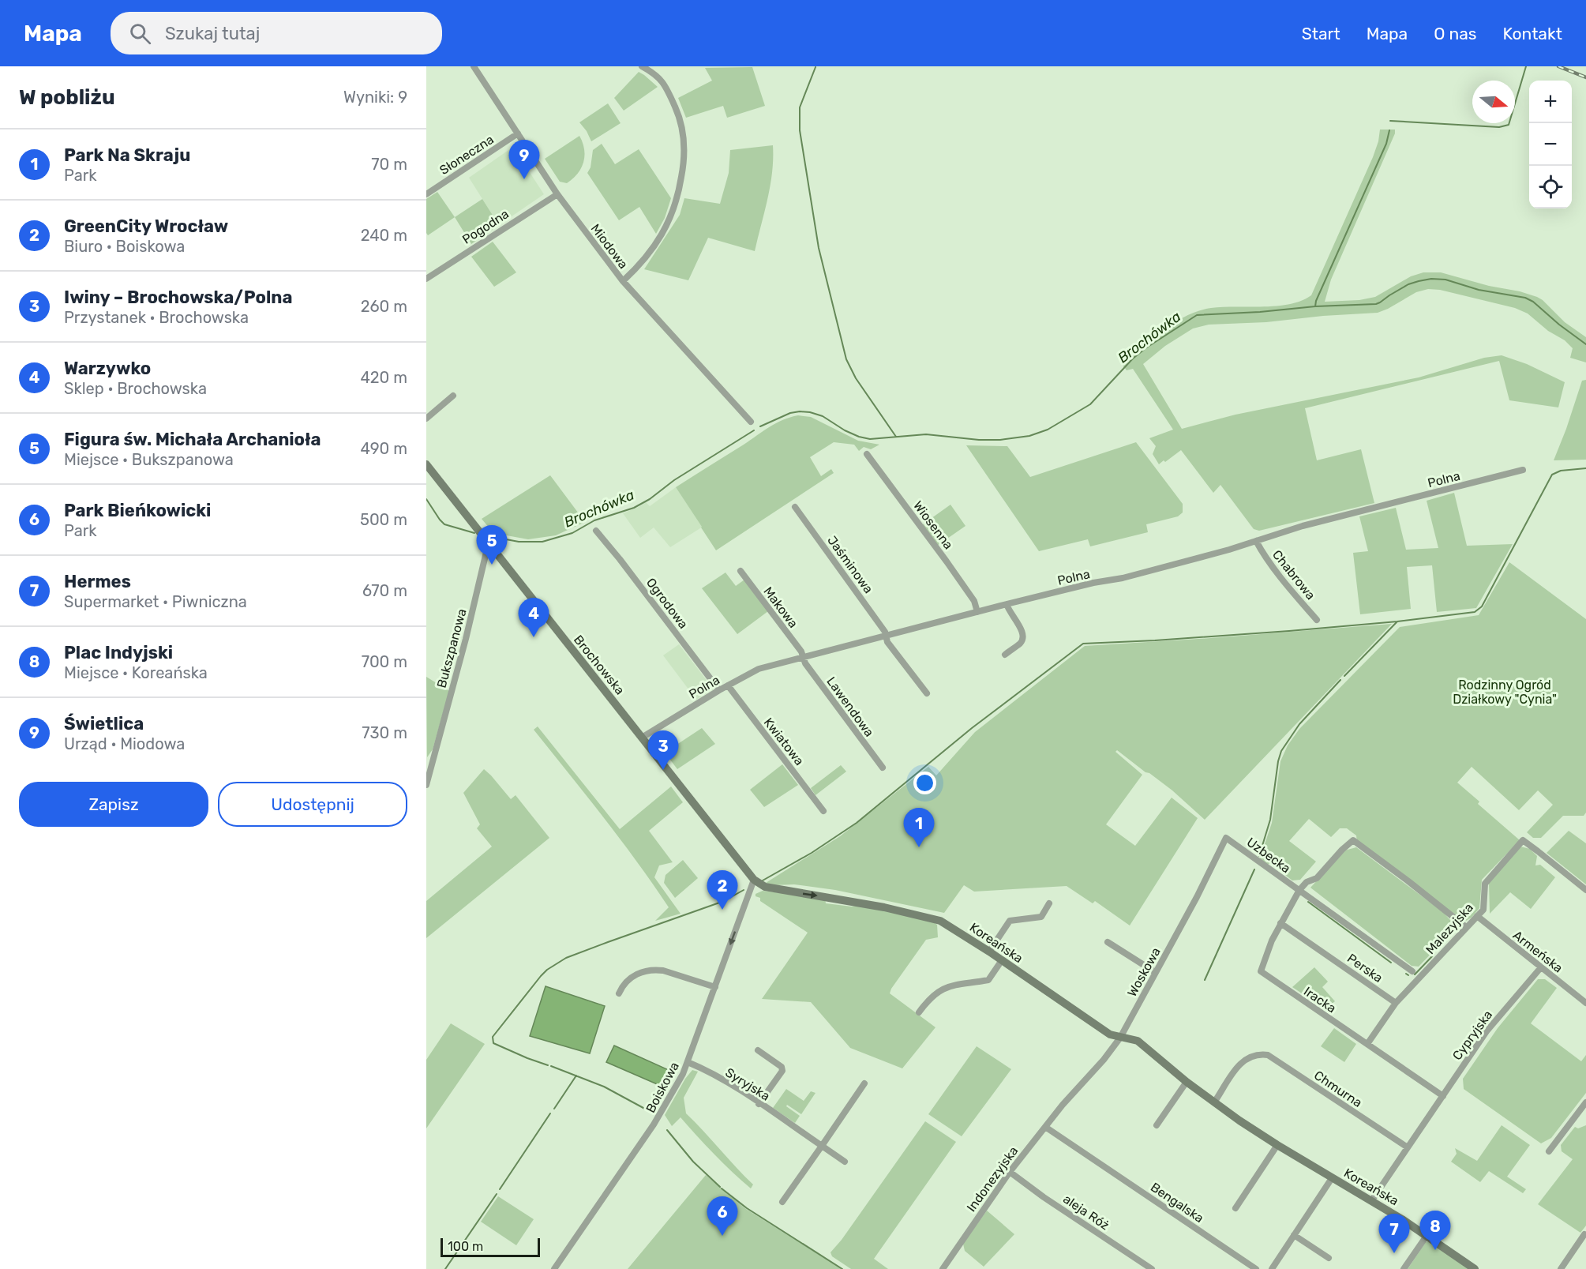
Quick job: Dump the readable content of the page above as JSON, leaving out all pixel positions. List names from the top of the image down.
{
  "streets": {
    "street": [
      "Słoneczna",
      "Pogodna",
      "Miodowa",
      "Polna",
      "Wiosenna",
      "Jaśminowa",
      "Chabrowa",
      "Ogrodowa",
      "Makowa",
      "Bukszpanowa",
      "Brochowska",
      "Lawendowa",
      "Kwiatowa",
      "Uzbecka",
      "Malezyjska",
      "Koreańska",
      "Armeńska",
      "Perska",
      "Woskowa",
      "Iracka",
      "Cypryjska",
      "Syryjska",
      "Boiskowa",
      "Chmurna",
      "Indonezyjska",
      "Bengalska",
      "aleja Róż"
    ]
  },
  "crossings": [
    ["Słoneczna", "Miodowa"],
    ["Pogodna", "Miodowa"],
    ["Polna", "Wiosenna"],
    ["Polna", "Jaśminowa"],
    ["Polna", "Chabrowa"],
    ["Polna", "Ogrodowa"],
    ["Polna", "Makowa"],
    ["Polna", "Brochowska"],
    ["Polna", "Lawendowa"],
    ["Polna", "Kwiatowa"],
    ["Makowa", "Lawendowa"],
    ["Bukszpanowa", "Brochowska"],
    ["Brochowska", "Koreańska"],
    ["Brochowska", "Boiskowa"],
    ["Uzbecka", "Woskowa"],
    ["Uzbecka", "Iracka"],
    ["Malezyjska", "Armeńska"],
    ["Malezyjska", "Perska"],
    ["Koreańska", "Woskowa"],
    ["Koreańska", "Chmurna"],
    ["Armeńska", "Cypryjska"],
    ["Perska", "Iracka"],
    ["Woskowa", "Indonezyjska"],
    ["Iracka", "Cypryjska"],
    ["Cypryjska", "Chmurna"],
    ["Syryjska", "Boiskowa"],
    ["Indonezyjska", "Bengalska"],
    ["Indonezyjska", "aleja Róż"]
  ],
  "water": ["Brochówka"],
  "parks": ["Rodzinny Ogród Działkowy \"Cynia\""],
  "scale_bar": "100 m",
  "north": "right",
  "page": {
    "header": "Mapa",
    "search": "Szukaj tutaj",
    "nav": [
      "Start",
      "Mapa",
      "O nas",
      "Kontakt"
    ],
    "heading": ["W pobliżu", "Wyniki: 9"],
    "map_buttons": ["+", "−"],
    "list": [
      {
        "mark": "1",
        "name": "Park Na Skraju",
        "note": "Park",
        "value": "70 m"
      },
      {
        "mark": "2",
        "name": "GreenCity Wrocław",
        "note": "Biuro · Boiskowa",
        "value": "240 m"
      },
      {
        "mark": "3",
        "name": "Iwiny – Brochowska/Polna",
        "note": "Przystanek · Brochowska",
        "value": "260 m"
      },
      {
        "mark": "4",
        "name": "Warzywko",
        "note": "Sklep · Brochowska",
        "value": "420 m"
      },
      {
        "mark": "5",
        "name": "Figura św. Michała Archanioła",
        "note": "Miejsce · Bukszpanowa",
        "value": "490 m"
      },
      {
        "mark": "6",
        "name": "Park Bieńkowicki",
        "note": "Park",
        "value": "500 m"
      },
      {
        "mark": "7",
        "name": "Hermes",
        "note": "Supermarket · Piwniczna",
        "value": "670 m"
      },
      {
        "mark": "8",
        "name": "Plac Indyjski",
        "note": "Miejsce · Koreańska",
        "value": "700 m"
      },
      {
        "mark": "9",
        "name": "Świetlica",
        "note": "Urząd · Miodowa",
        "value": "730 m"
      }
    ],
    "pins": [
      "9",
      "5",
      "4",
      "3",
      "1",
      "2",
      "6",
      "8",
      "7"
    ],
    "buttons": ["Zapisz", "Udostępnij"],
    "scale": "100 m"
  }
}
